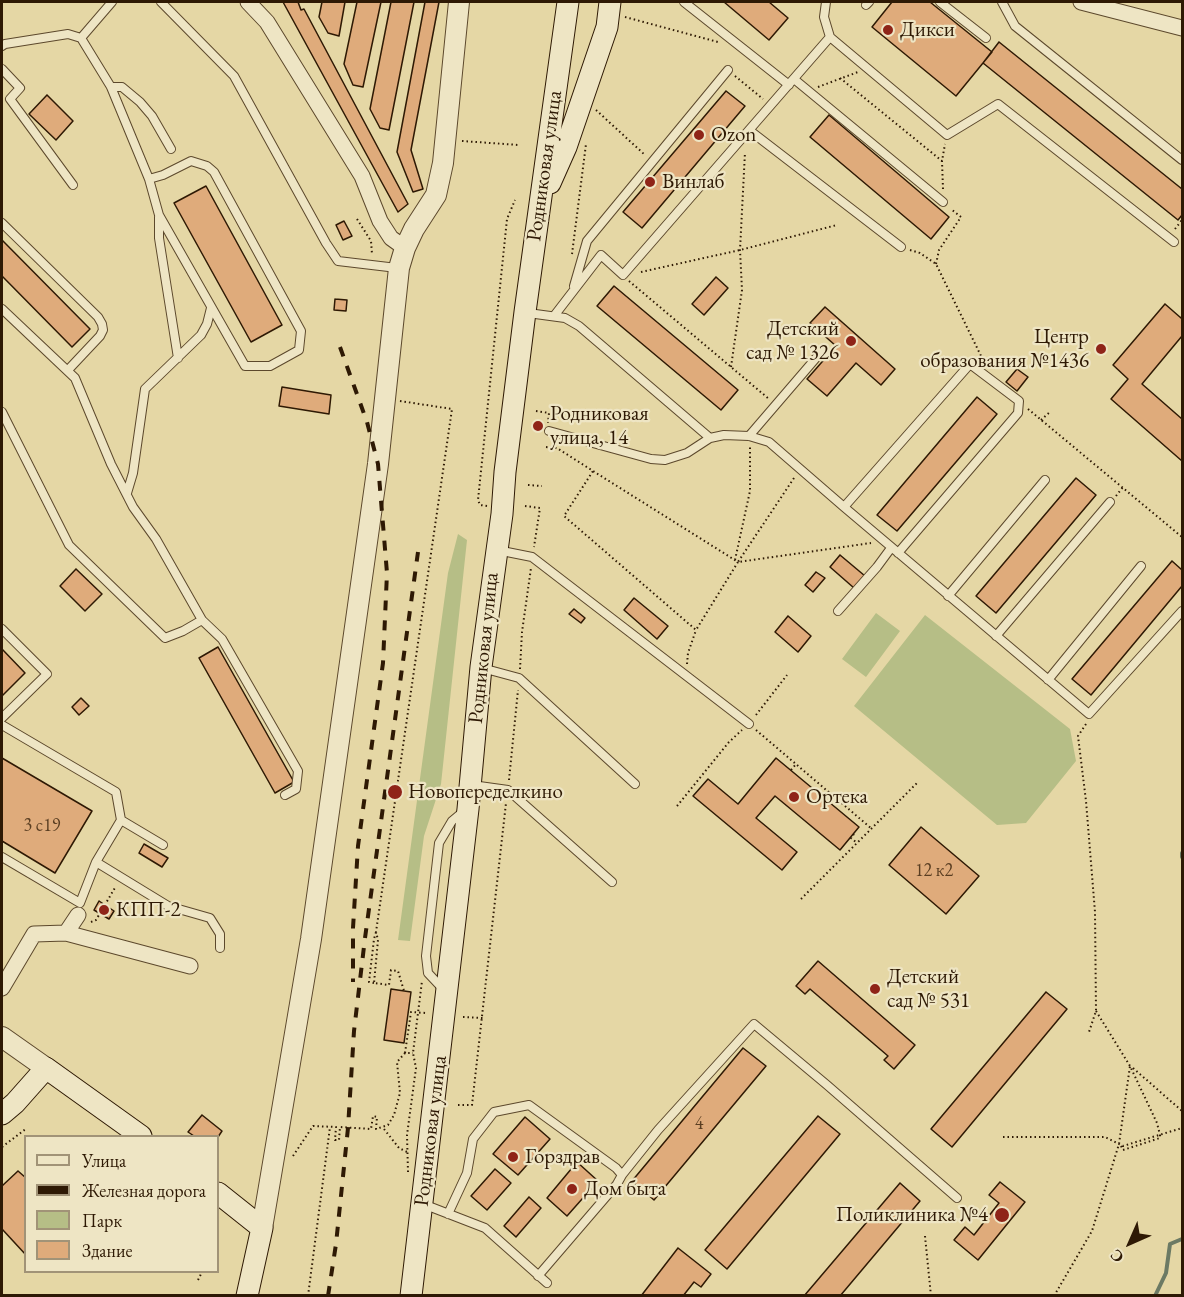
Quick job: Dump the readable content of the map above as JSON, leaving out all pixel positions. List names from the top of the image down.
{
  "streets": {
    "main road": ["Родниковая улица"]
  },
  "places": [
    "Дикси",
    "Ozon",
    "Винлаб",
    "Детский сад № 1326",
    "Центр образования №1436",
    "Родниковая улица, 14",
    "Новопеределкино",
    "Ортека",
    "КПП-2",
    "Детский сад № 531",
    "Горздрав",
    "Дом быта",
    "Поликлиника №4"
  ],
  "house_numbers": ["3 c19", "12 к2", "4"],
  "legend": [
    "Улица",
    "Железная дорога",
    "Парк",
    "Здание"
  ],
  "north": "bottom left"
}
